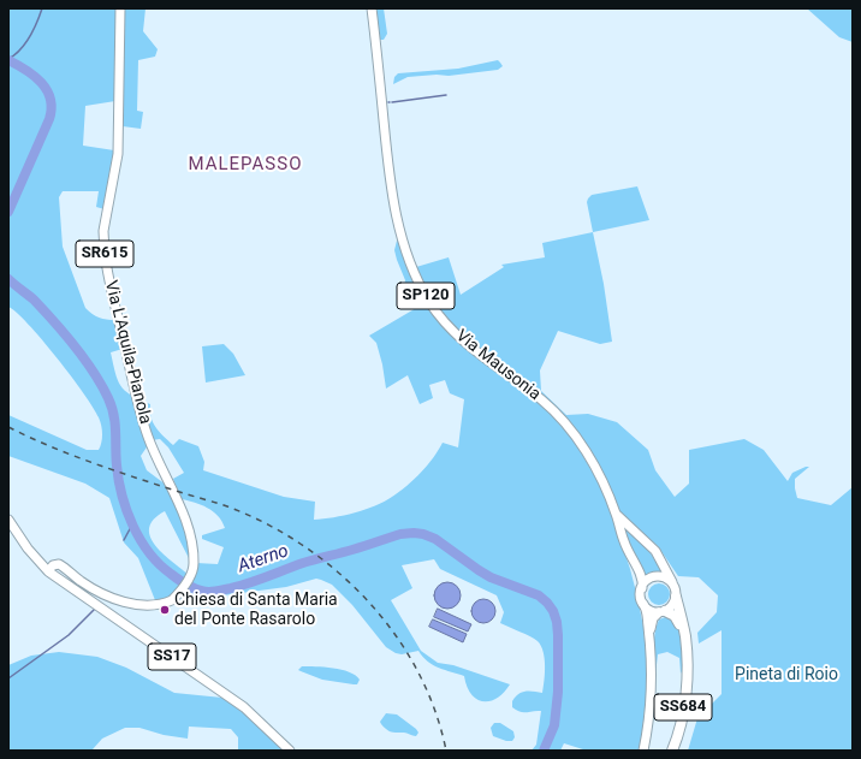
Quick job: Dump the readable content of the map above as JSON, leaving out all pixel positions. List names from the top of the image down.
{
  "streets": {
    "highway": ["SS684"],
    "main road": [
      "SR615",
      "SP120",
      "Via L'Aquila-Pianola",
      "Via Mausonia",
      "SS17"
    ]
  },
  "crossings": [
    ["Via L'Aquila-Pianola", "SS17"],
    ["Via Mausonia", "SS684"]
  ],
  "districts": ["MALEPASSO"],
  "water": ["Aterno"],
  "parks": ["Pineta di Roio"],
  "places": ["Chiesa di Santa Maria del Ponte Rasarolo"]
}
